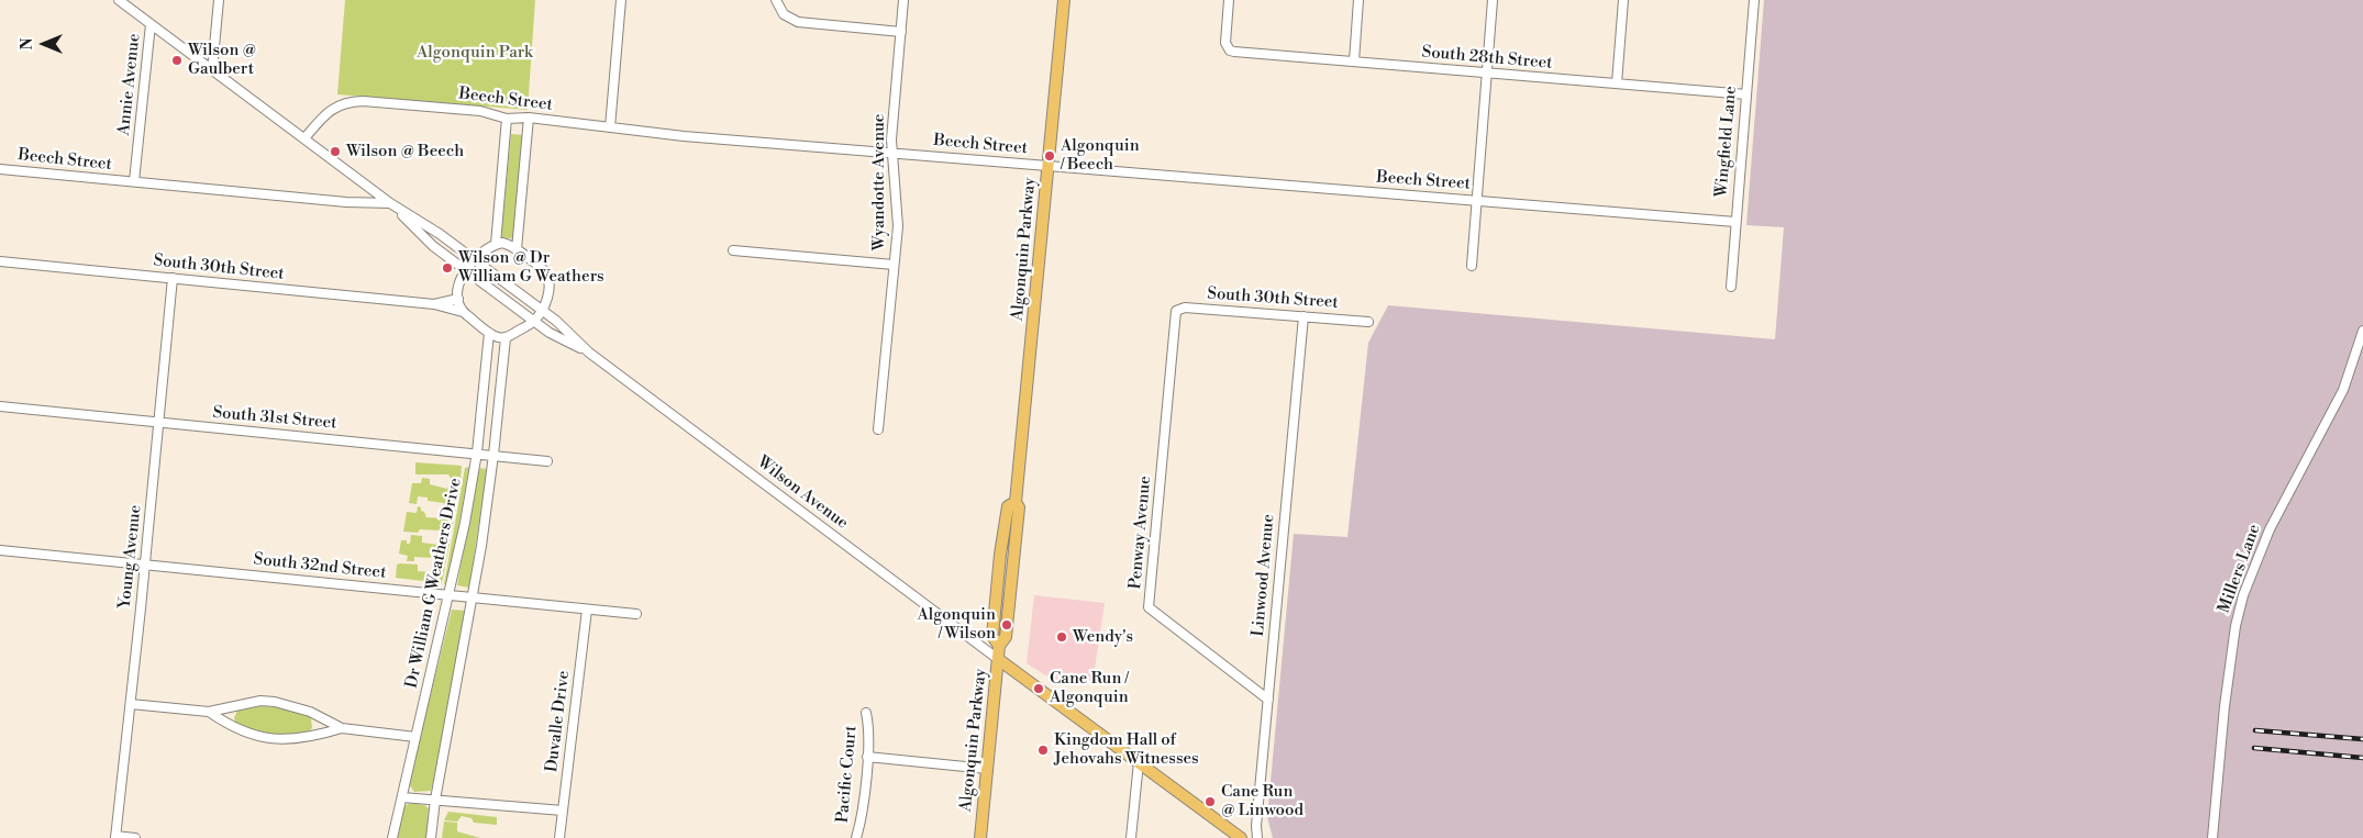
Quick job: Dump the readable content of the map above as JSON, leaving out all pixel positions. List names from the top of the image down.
{
  "streets": {
    "main road": ["Algonquin Parkway"],
    "street": [
      "South 28th Street",
      "Annie Avenue",
      "Beech Street",
      "Wingfield Lane",
      "Wyandotte Avenue",
      "South 30th Street",
      "South 31st Street",
      "Wilson Avenue",
      "Penway Avenue",
      "Young Avenue",
      "South 32nd Street",
      "Millers Lane",
      "Linwood Avenue",
      "Dr William G Weathers Drive",
      "Duvalle Drive",
      "Pacific Court"
    ]
  },
  "crossings": [
    ["South 28th Street", "Wingfield Lane"],
    ["Annie Avenue", "Beech Street"],
    ["Annie Avenue", "Wilson Avenue"],
    ["Beech Street", "Wingfield Lane"],
    ["Beech Street", "Wyandotte Avenue"],
    ["Beech Street", "Algonquin Parkway"],
    ["Beech Street", "Wilson Avenue"],
    ["Algonquin Parkway", "Wilson Avenue"],
    ["South 30th Street", "Penway Avenue"],
    ["South 30th Street", "Young Avenue"],
    ["South 30th Street", "Linwood Avenue"],
    ["South 31st Street", "Young Avenue"],
    ["South 31st Street", "Dr William G Weathers Drive"],
    ["Penway Avenue", "Linwood Avenue"],
    ["Young Avenue", "South 32nd Street"],
    ["South 32nd Street", "Dr William G Weathers Drive"],
    ["South 32nd Street", "Duvalle Drive"]
  ],
  "parks": ["Algonquin Park"],
  "places": [
    "Wilson @ Gaulbert",
    "Wilson @ Beech",
    "Algonquin / Beech",
    "Wilson @ Dr William G Weathers",
    "Algonquin / Wilson",
    "Wendy's",
    "Cane Run / Algonquin",
    "Kingdom Hall of Jehovahs Witnesses",
    "Cane Run @ Linwood"
  ],
  "north": "left"
}
